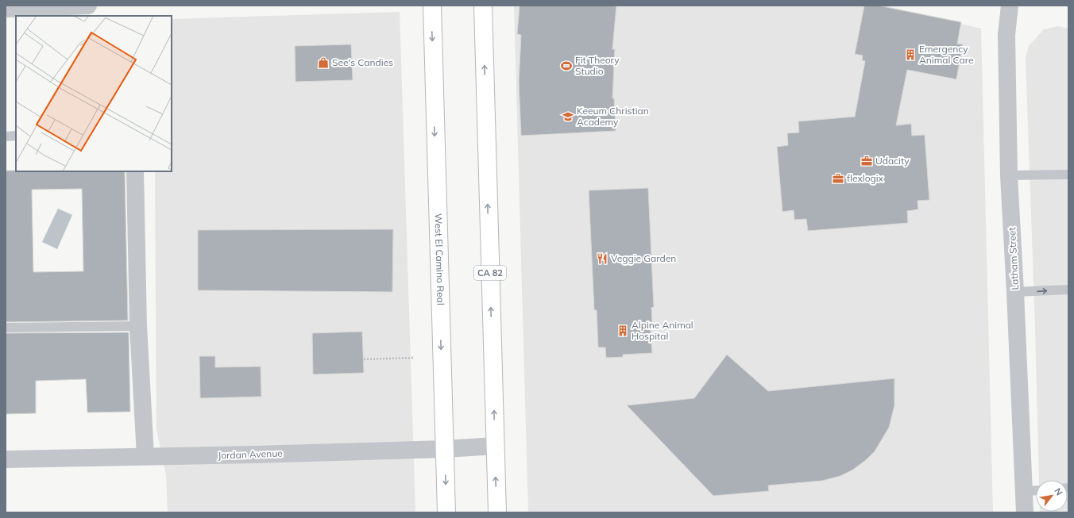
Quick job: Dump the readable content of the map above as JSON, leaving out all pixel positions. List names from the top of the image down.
{
  "streets": {
    "main road": ["West El Camino Real", "CA 82"],
    "street": ["Latham Street", "Jordan Avenue"]
  },
  "crossings": [
    ["West El Camino Real", "Jordan Avenue"],
    ["CA 82", "Jordan Avenue"]
  ],
  "places": {
    "building": ["Emergency Animal Care", "Alpine Animal Hospital"],
    "shop": ["See's Candies"],
    "sports": ["Fit Theory Studio"],
    "school or university": ["Keeum Christian Academy"],
    "office": ["Udacity", "flexlogix"],
    "restaurant": ["Veggie Garden"]
  },
  "north": "top right"
}
